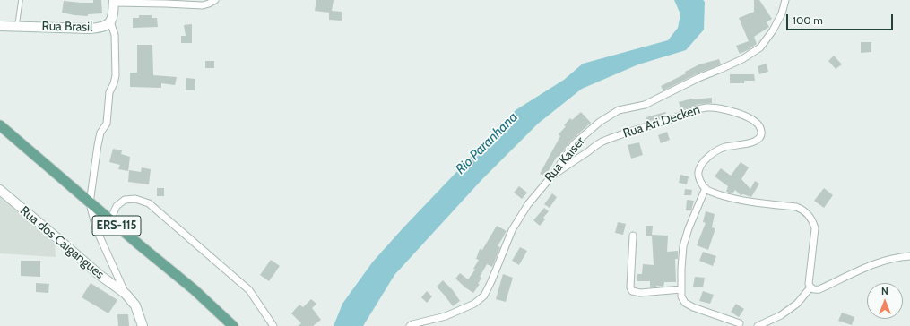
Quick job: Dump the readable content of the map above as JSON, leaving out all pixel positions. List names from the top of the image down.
{
  "streets": {
    "main road": ["ERS-115"],
    "street": [
      "Rua Brasil",
      "Rua Ari Decken",
      "Rua Kaiser",
      "Rua dos Caigangues"
    ]
  },
  "crossings": [
    ["Rua Ari Decken", "Rua Kaiser"]
  ],
  "water": ["Rio Paranhana"],
  "scale_bar": "100 m",
  "north": "top"
}
